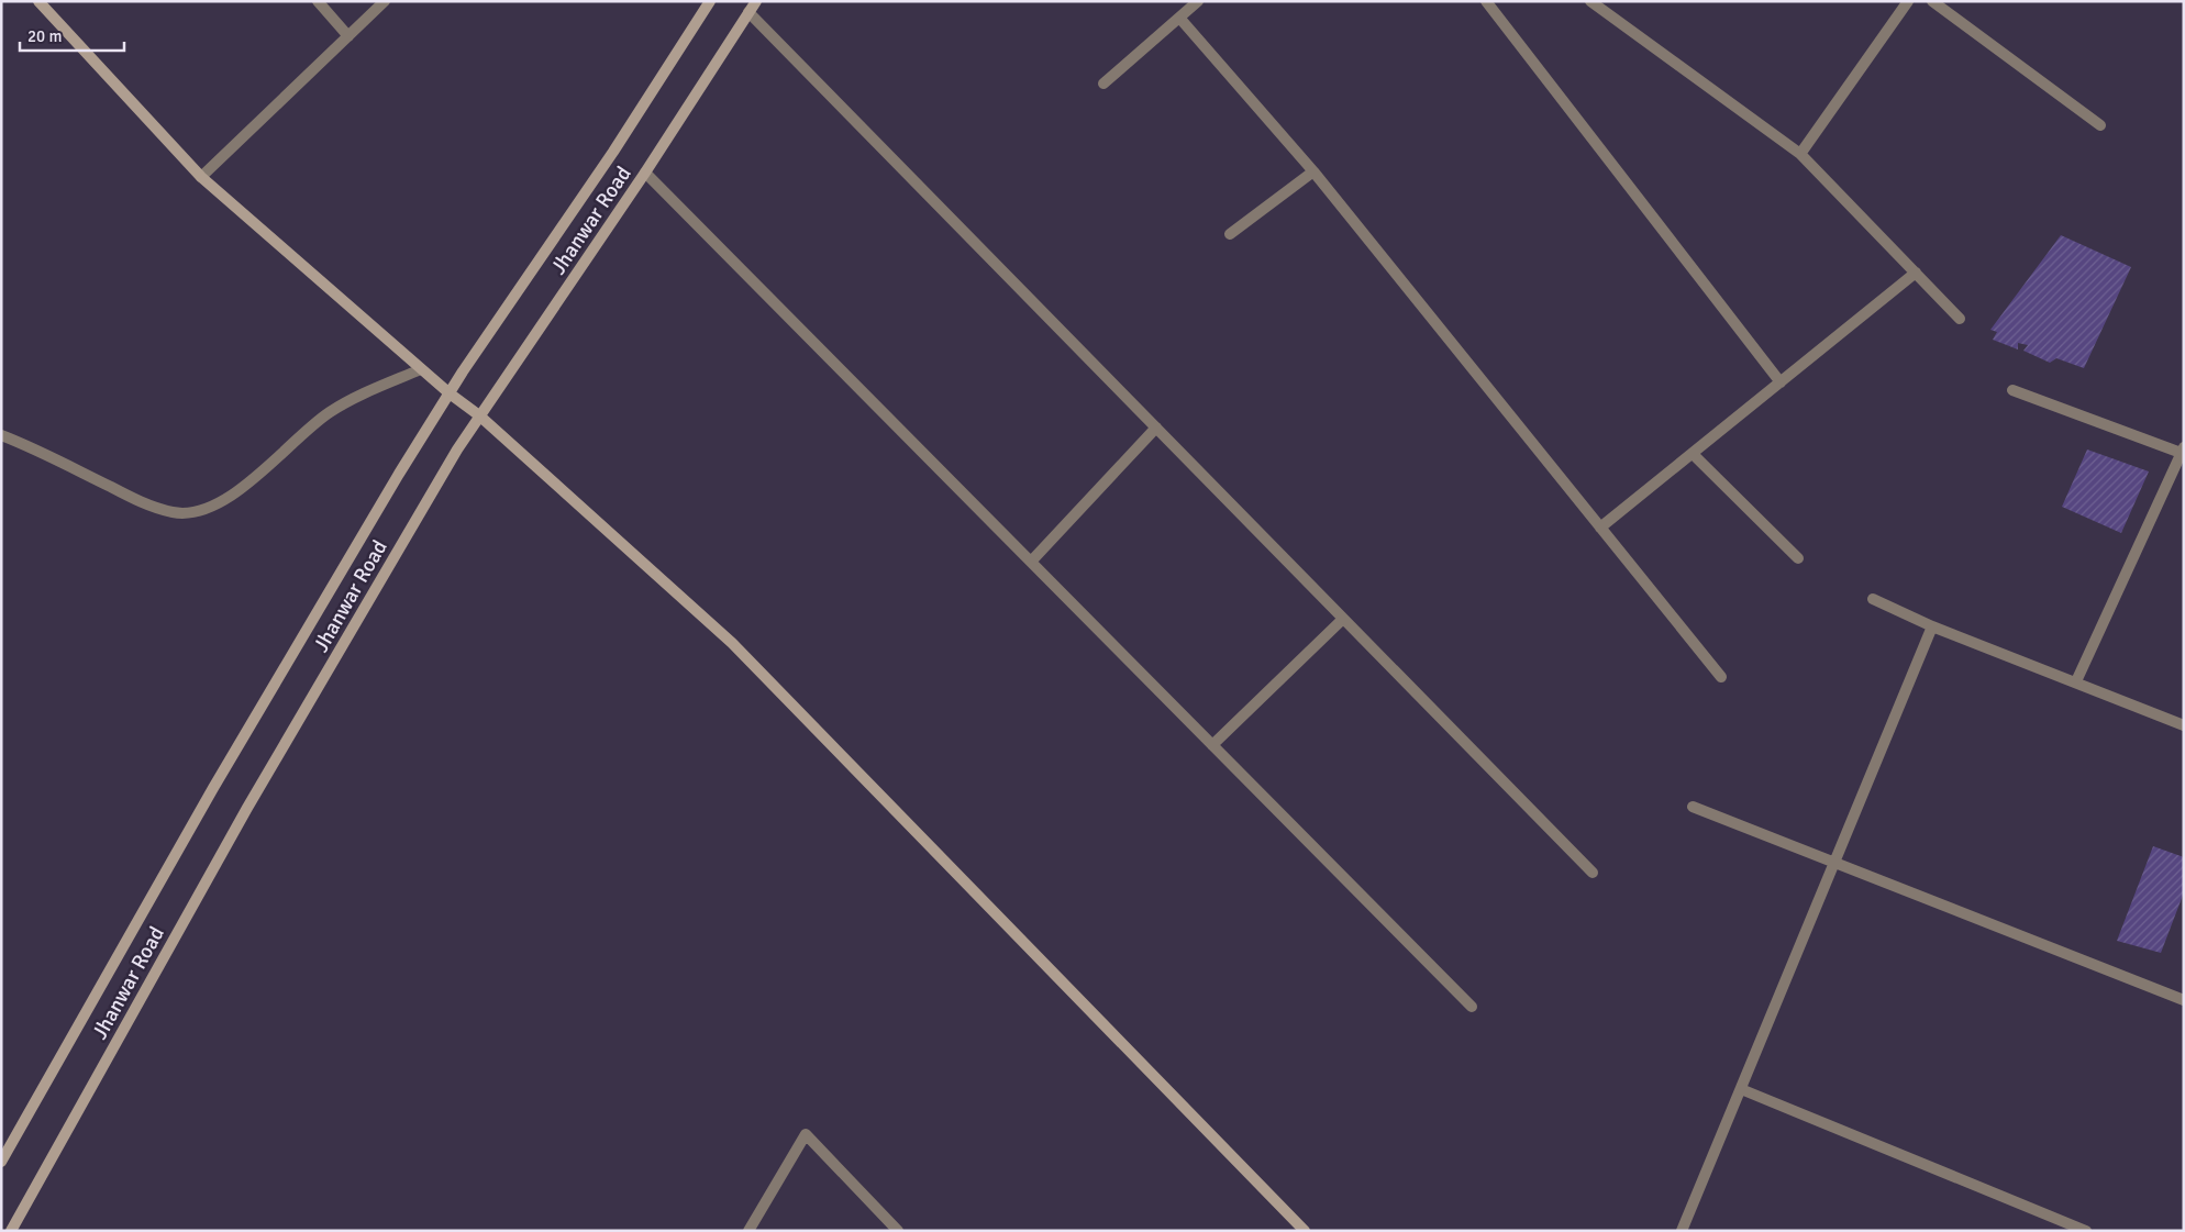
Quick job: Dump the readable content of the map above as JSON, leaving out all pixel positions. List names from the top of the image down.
{
  "streets": {
    "street": ["Jhanwar Road"]
  },
  "scale_bar": "20 m"
}
